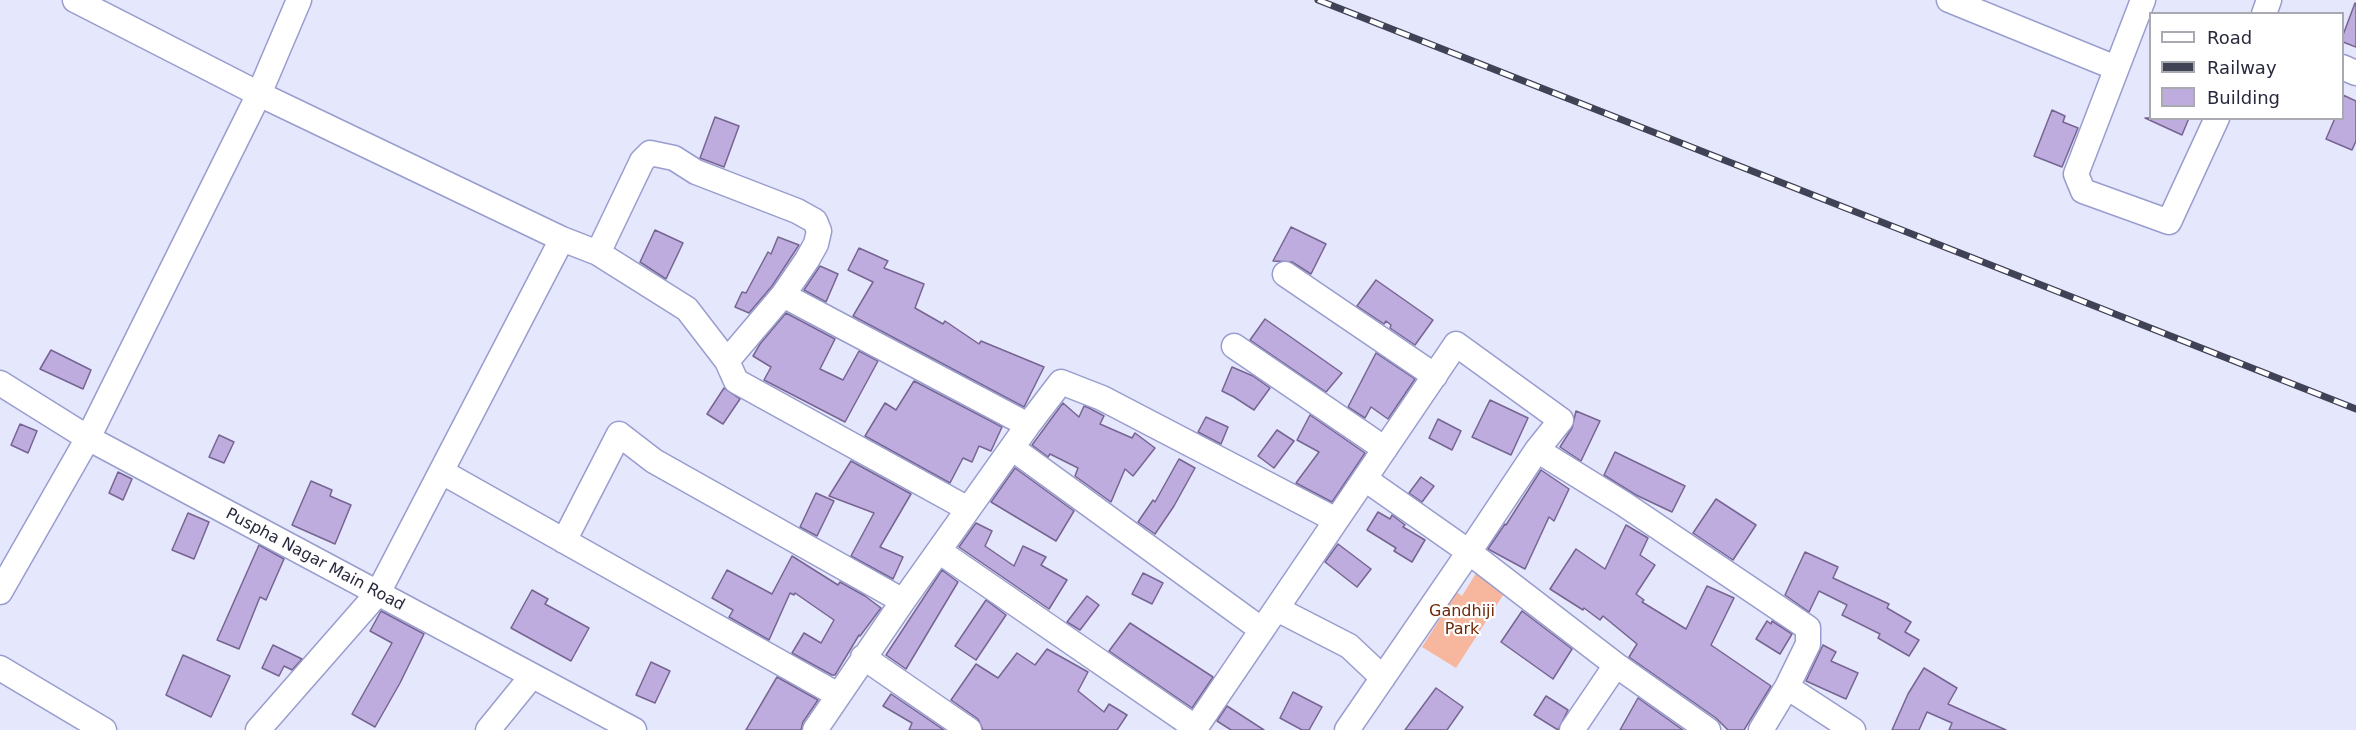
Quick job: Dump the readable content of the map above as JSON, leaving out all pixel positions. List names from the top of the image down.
{
  "streets": {
    "street": ["Puspha Nagar Main Road"]
  },
  "parks": ["Gandhiji Park"],
  "legend": ["Road", "Railway", "Building"]
}
